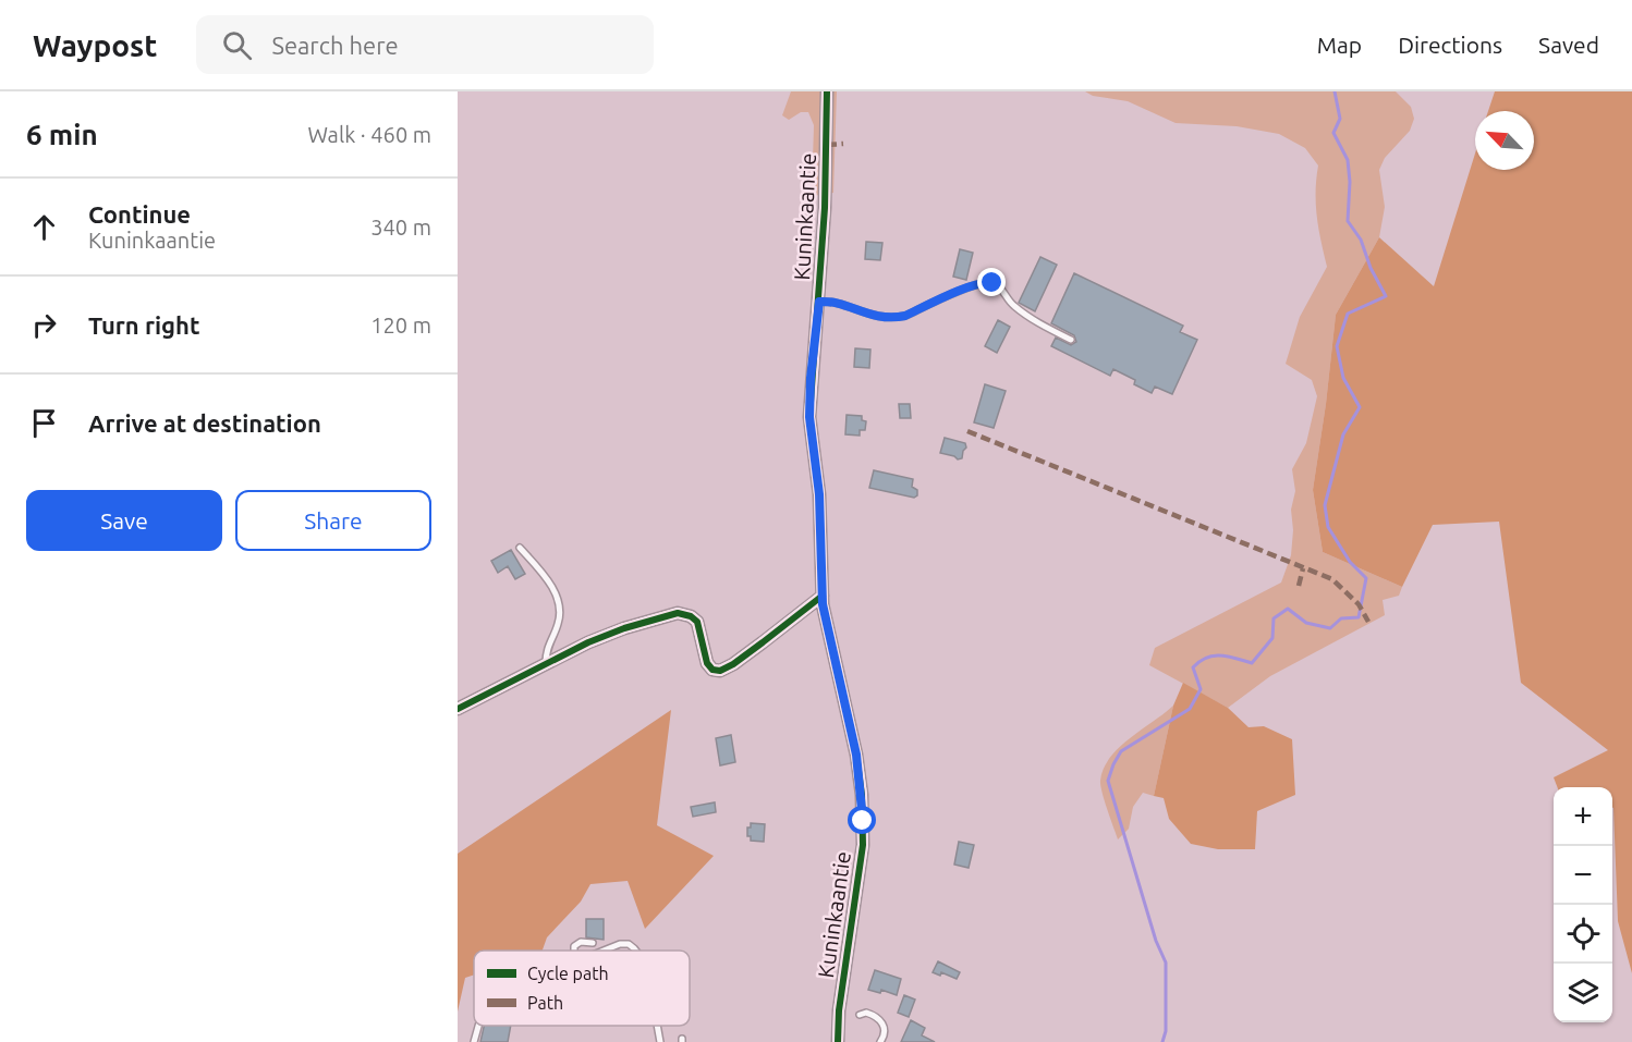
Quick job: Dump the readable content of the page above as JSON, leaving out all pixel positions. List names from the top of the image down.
{
  "streets": {
    "street": ["Kuninkaantie"]
  },
  "legend": ["Cycle path", "Path"],
  "north": "top left",
  "page": {
    "header": "Waypost",
    "search": "Search here",
    "nav": ["Map", "Directions", "Saved"],
    "heading": ["6 min", "Walk · 460 m"],
    "list": [
      ["Continue", "Kuninkaantie", "340 m"],
      ["Turn right", "120 m"],
      "Arrive at destination"
    ],
    "buttons": ["Save", "Share"],
    "map_buttons": ["+", "−"]
  }
}
